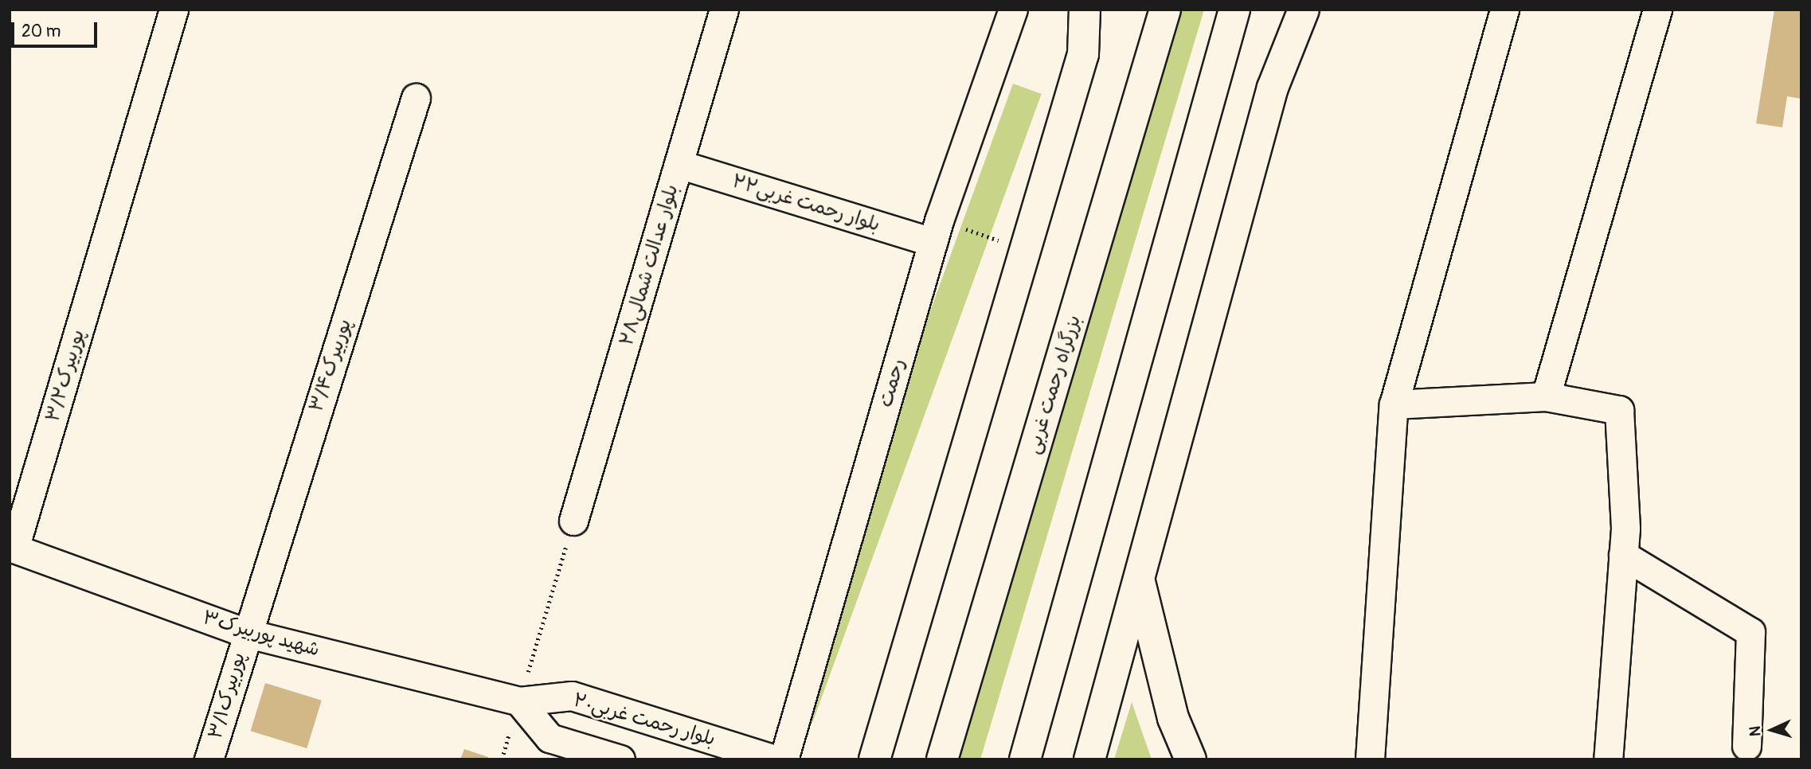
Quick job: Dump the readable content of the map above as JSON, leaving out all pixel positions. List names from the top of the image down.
{
  "streets": {
    "main road": ["بزرگراه رحمت غربی"],
    "street": [
      "بلوار رحمت غربی۲۲",
      "بلوار عدالت شمالی۲۸",
      "پوربیرک۳/۴",
      "پوربیرک۳/۲",
      "رحمت",
      "شهید پوربیرک۳",
      "پوربیرک۳/۱",
      "بلوار رحمت غربی۲۰"
    ]
  },
  "crossings": [
    ["بلوار رحمت غربی۲۲", "بلوار عدالت شمالی۲۸"],
    ["بلوار رحمت غربی۲۲", "رحمت"],
    ["پوربیرک۳/۴", "شهید پوربیرک۳"],
    ["پوربیرک۳/۴", "پوربیرک۳/۱"],
    ["پوربیرک۳/۲", "شهید پوربیرک۳"],
    ["شهید پوربیرک۳", "پوربیرک۳/۱"],
    ["شهید پوربیرک۳", "بلوار رحمت غربی۲۰"]
  ],
  "scale_bar": "20 m",
  "north": "left"
}
